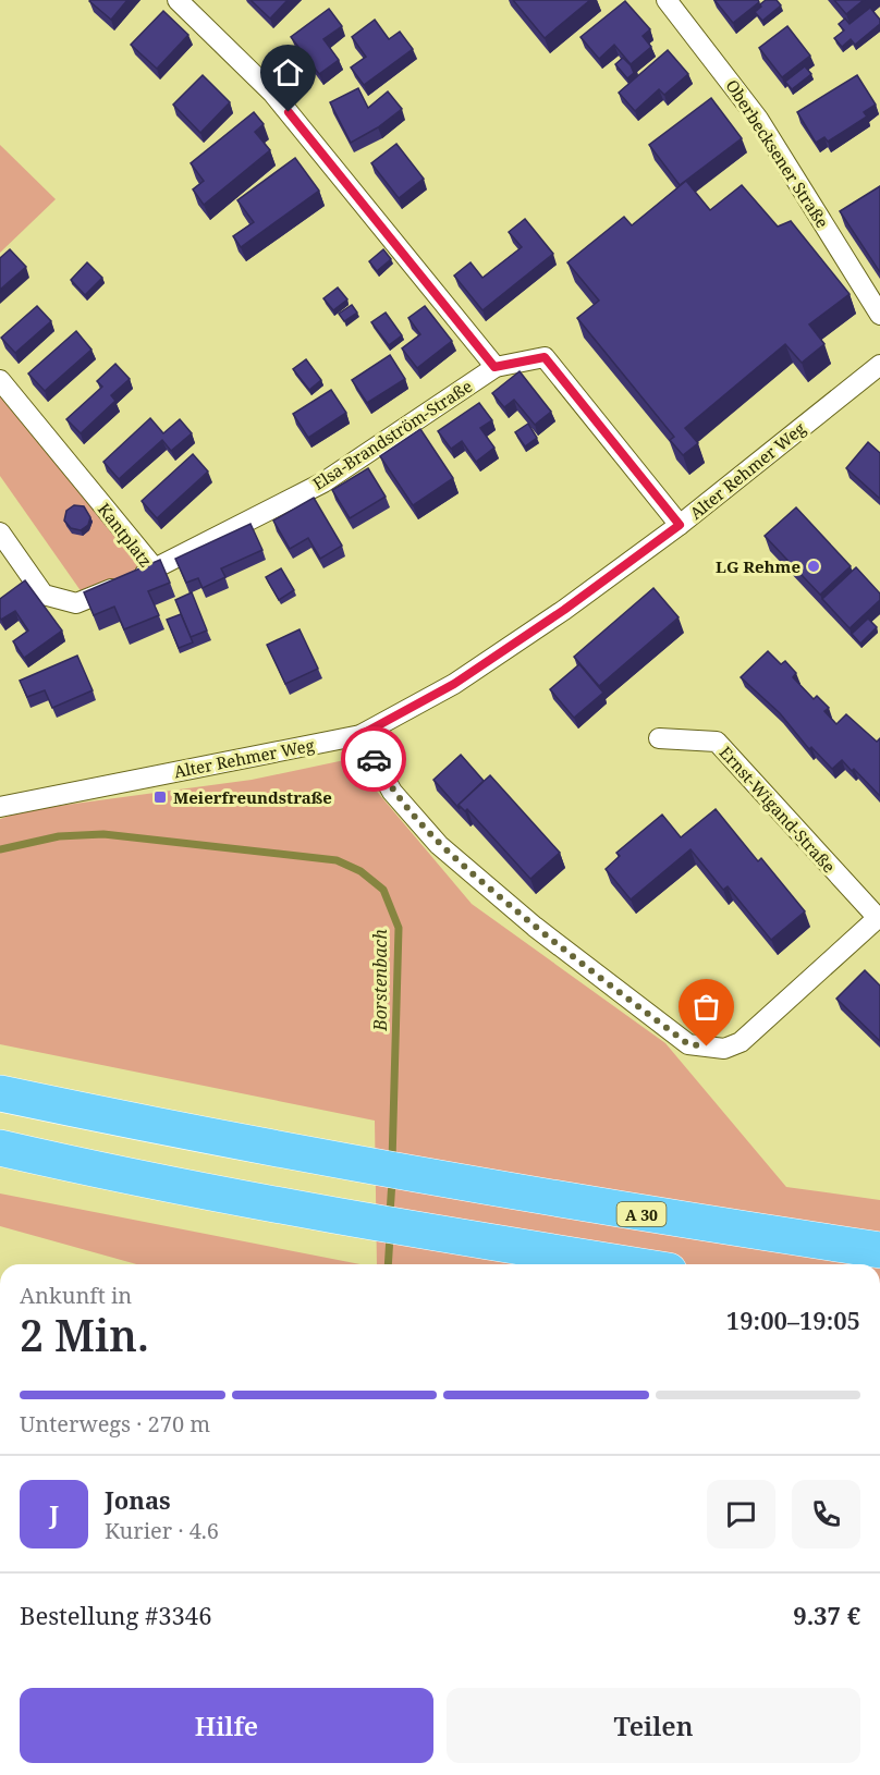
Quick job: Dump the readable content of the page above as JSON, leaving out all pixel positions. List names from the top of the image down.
{
  "streets": {
    "highway": ["A 30"],
    "street": [
      "Oberbecksener Straße",
      "Elsa-Brandström-Straße",
      "Alter Rehmer Weg",
      "Kantplatz",
      "Ernst-Wigand-Straße"
    ]
  },
  "crossings": [
    ["Elsa-Brandström-Straße", "Alter Rehmer Weg"],
    ["Elsa-Brandström-Straße", "Kantplatz"]
  ],
  "water": ["Borstenbach"],
  "places": {
    "other": ["LG Rehme"],
    "transit": ["Meierfreundstraße"]
  },
  "page": {
    "heading": ["2 Min.", "Ankunft in", "19:00–19:05"],
    "panel": [
      "Jonas",
      "Kurier · 4.6",
      "Bestellung #3346",
      "9.37 €"
    ],
    "bar": "Unterwegs · 270 m",
    "round": "J",
    "buttons": ["Hilfe", "Teilen"]
  }
}
